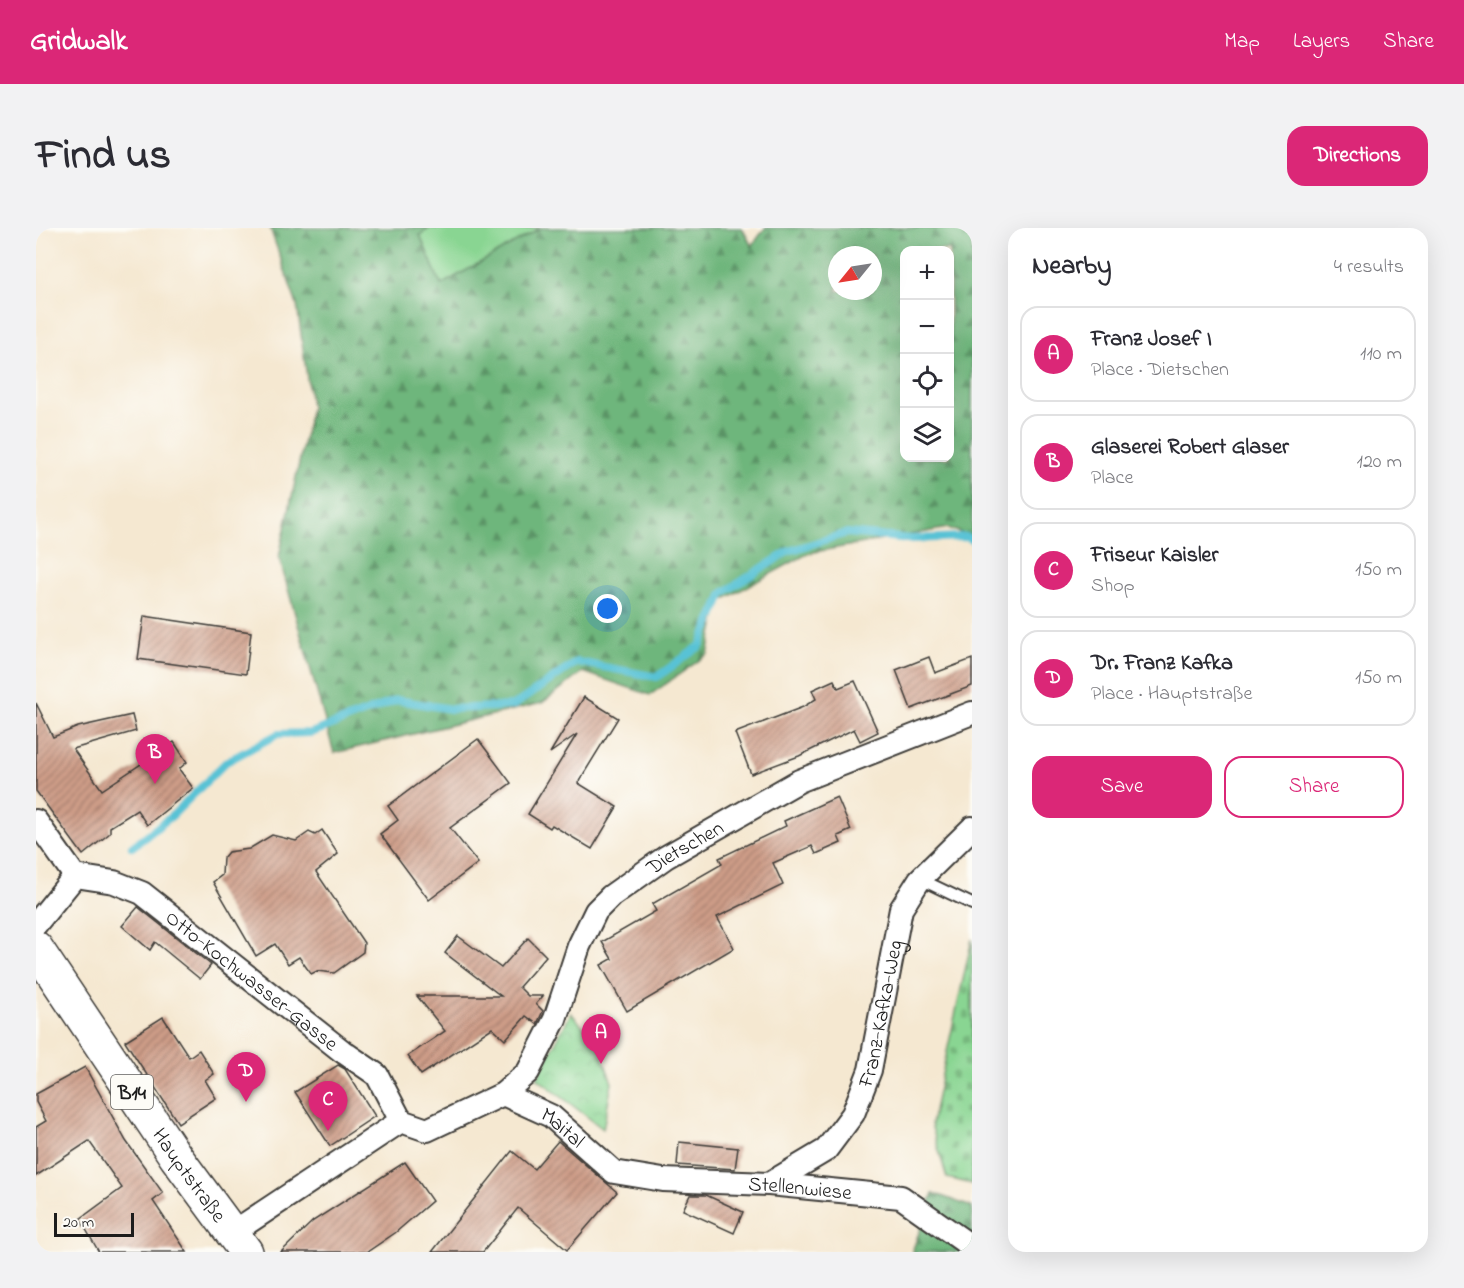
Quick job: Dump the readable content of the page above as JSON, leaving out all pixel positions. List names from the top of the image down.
{
  "streets": {
    "main road": ["B14", "Hauptstraße"],
    "street": [
      "Dietschen",
      "Otto-Kochwasser-Gasse",
      "Franz-Kafka-Weg",
      "Maital",
      "Stellenwiese"
    ]
  },
  "crossings": [
    ["Dietschen", "Otto-Kochwasser-Gasse"],
    ["Dietschen", "Maital"],
    ["Franz-Kafka-Weg", "Stellenwiese"],
    ["Maital", "Stellenwiese"]
  ],
  "scale_bar": "20 m",
  "north": "bottom left",
  "page": {
    "header": "Gridwalk",
    "nav": ["Map", "Layers", "Share"],
    "title": "Find us",
    "buttons": [
      "Directions",
      ["Save", "Share"]
    ],
    "heading": ["Nearby", "4 results"],
    "map_buttons": ["+", "−"],
    "list": [
      {
        "mark": "A",
        "name": "Franz Josef I",
        "note": "Place · Dietschen",
        "value": "110 m"
      },
      {
        "mark": "B",
        "name": "Glaserei Robert Glaser",
        "note": "Place",
        "value": "120 m"
      },
      {
        "mark": "C",
        "name": "Friseur Kaisler",
        "note": "Shop",
        "value": "150 m"
      },
      {
        "mark": "D",
        "name": "Dr. Franz Kafka",
        "note": "Place · Hauptstraße",
        "value": "150 m"
      }
    ],
    "pins": [
      "B",
      "A",
      "D",
      "C"
    ],
    "scale": "20 m"
  }
}
